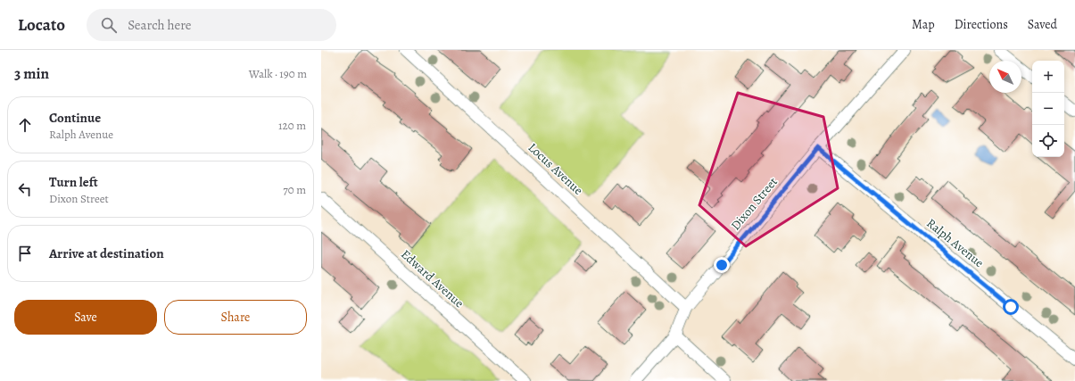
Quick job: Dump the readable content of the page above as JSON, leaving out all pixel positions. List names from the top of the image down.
{
  "streets": {
    "street": [
      "Locus Avenue",
      "Dixon Street",
      "Ralph Avenue",
      "Edward Avenue"
    ]
  },
  "crossings": [
    ["Locus Avenue", "Dixon Street"],
    ["Dixon Street", "Ralph Avenue"]
  ],
  "north": "top left",
  "page": {
    "header": "Locato",
    "search": "Search here",
    "nav": ["Map", "Directions", "Saved"],
    "heading": ["3 min", "Walk · 190 m"],
    "map_buttons": ["+", "−"],
    "list": [
      ["Continue", "Ralph Avenue", "120 m"],
      ["Turn left", "Dixon Street", "70 m"],
      "Arrive at destination"
    ],
    "buttons": ["Save", "Share"]
  }
}
